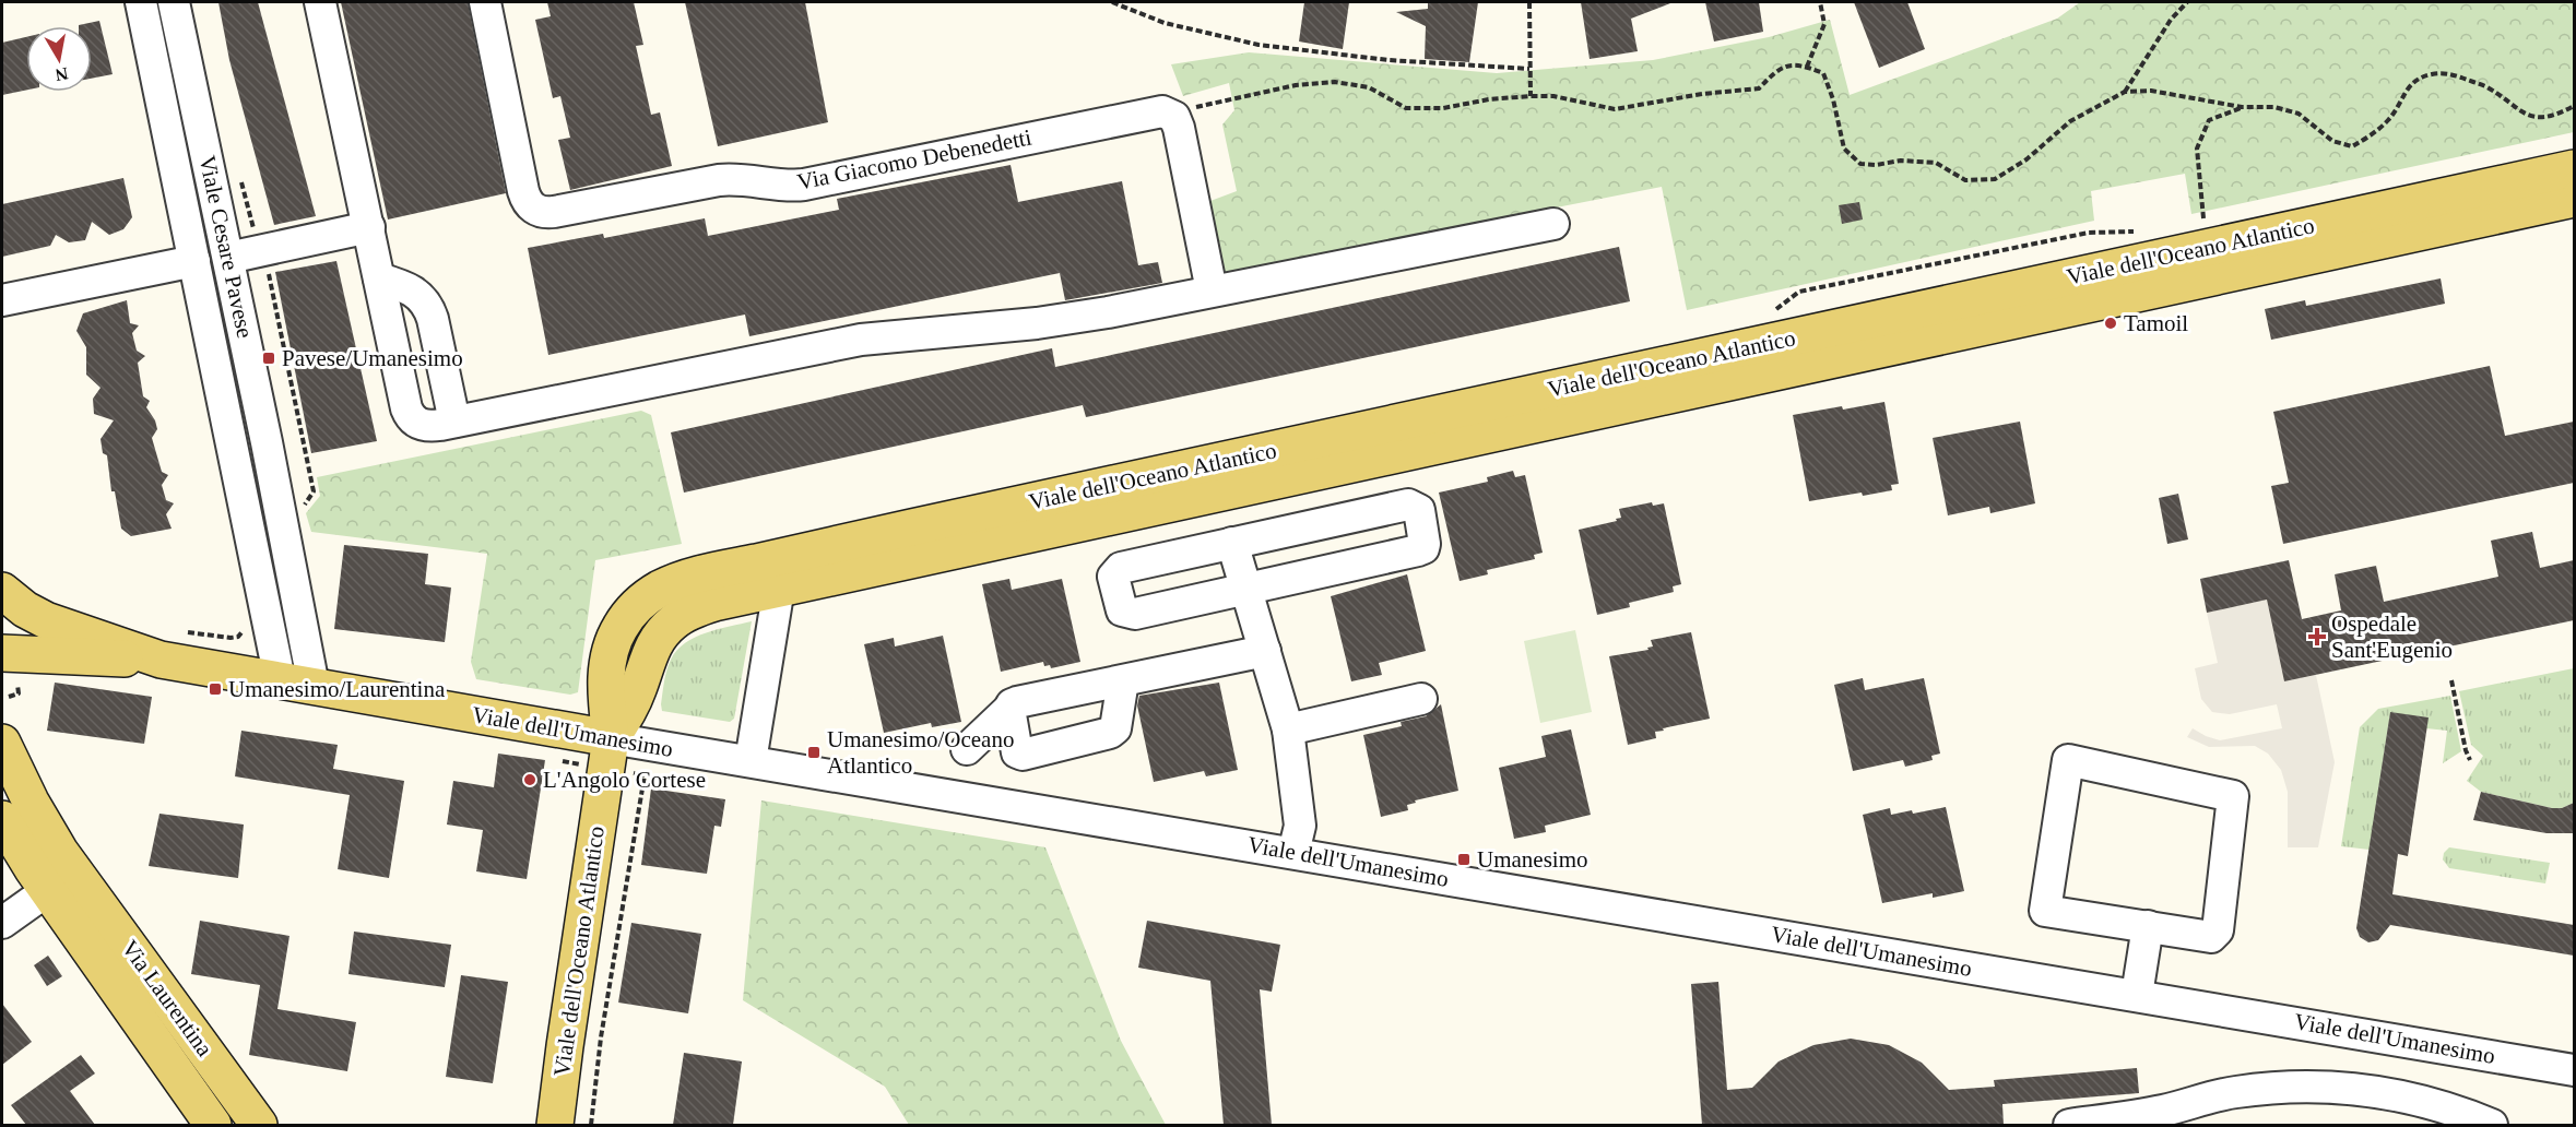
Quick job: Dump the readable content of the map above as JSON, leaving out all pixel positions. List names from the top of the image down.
{
  "streets": {
    "main road": ["Viale dell'Oceano Atlantico", "Viale dell'Umanesimo", "Via Laurentina"],
    "street": ["Via Giacomo Debenedetti", "Viale Cesare Pavese"]
  },
  "crossings": [
    ["Viale Cesare Pavese", "Viale dell'Umanesimo"],
    ["Viale dell'Oceano Atlantico", "Viale dell'Umanesimo"]
  ],
  "places": {
    "other": ["Tamoil", "L'Angolo Cortese"],
    "transit": [
      "Pavese/Umanesimo",
      "Umanesimo/Laurentina",
      "Umanesimo/Oceano Atlantico",
      "Umanesimo"
    ],
    "health": ["Ospedale Sant'Eugenio"]
  },
  "north": "bottom"
}
